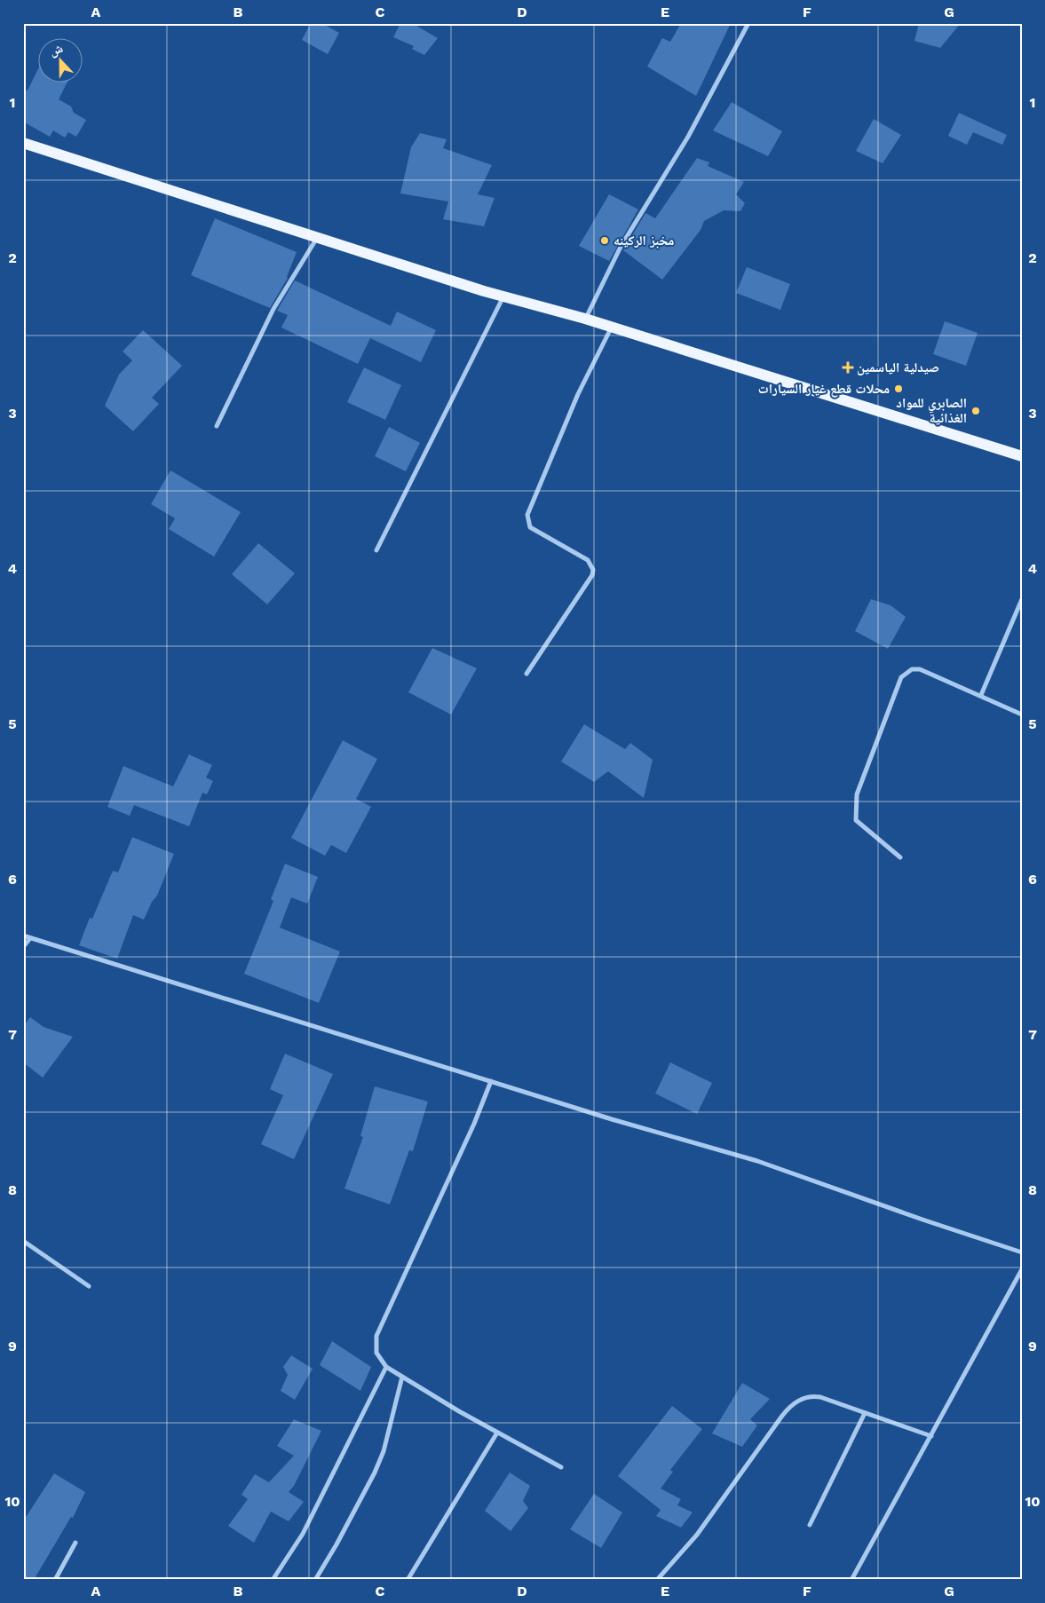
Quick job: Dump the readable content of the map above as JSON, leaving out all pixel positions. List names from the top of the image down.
{
  "places": {
    "other": ["مخبز الركينه", "محلات قطع غيار السيارات", "الصابري للمواد الغذائية"],
    "health": ["صيدلية الياسمين"]
  },
  "north": "top",
  "grid": {
    "columns": [
      "A",
      "B",
      "C",
      "D",
      "E",
      "F",
      "G"
    ],
    "rows": [
      "1",
      "2",
      "3",
      "4",
      "5",
      "6",
      "7",
      "8",
      "9",
      "10"
    ]
  }
}
